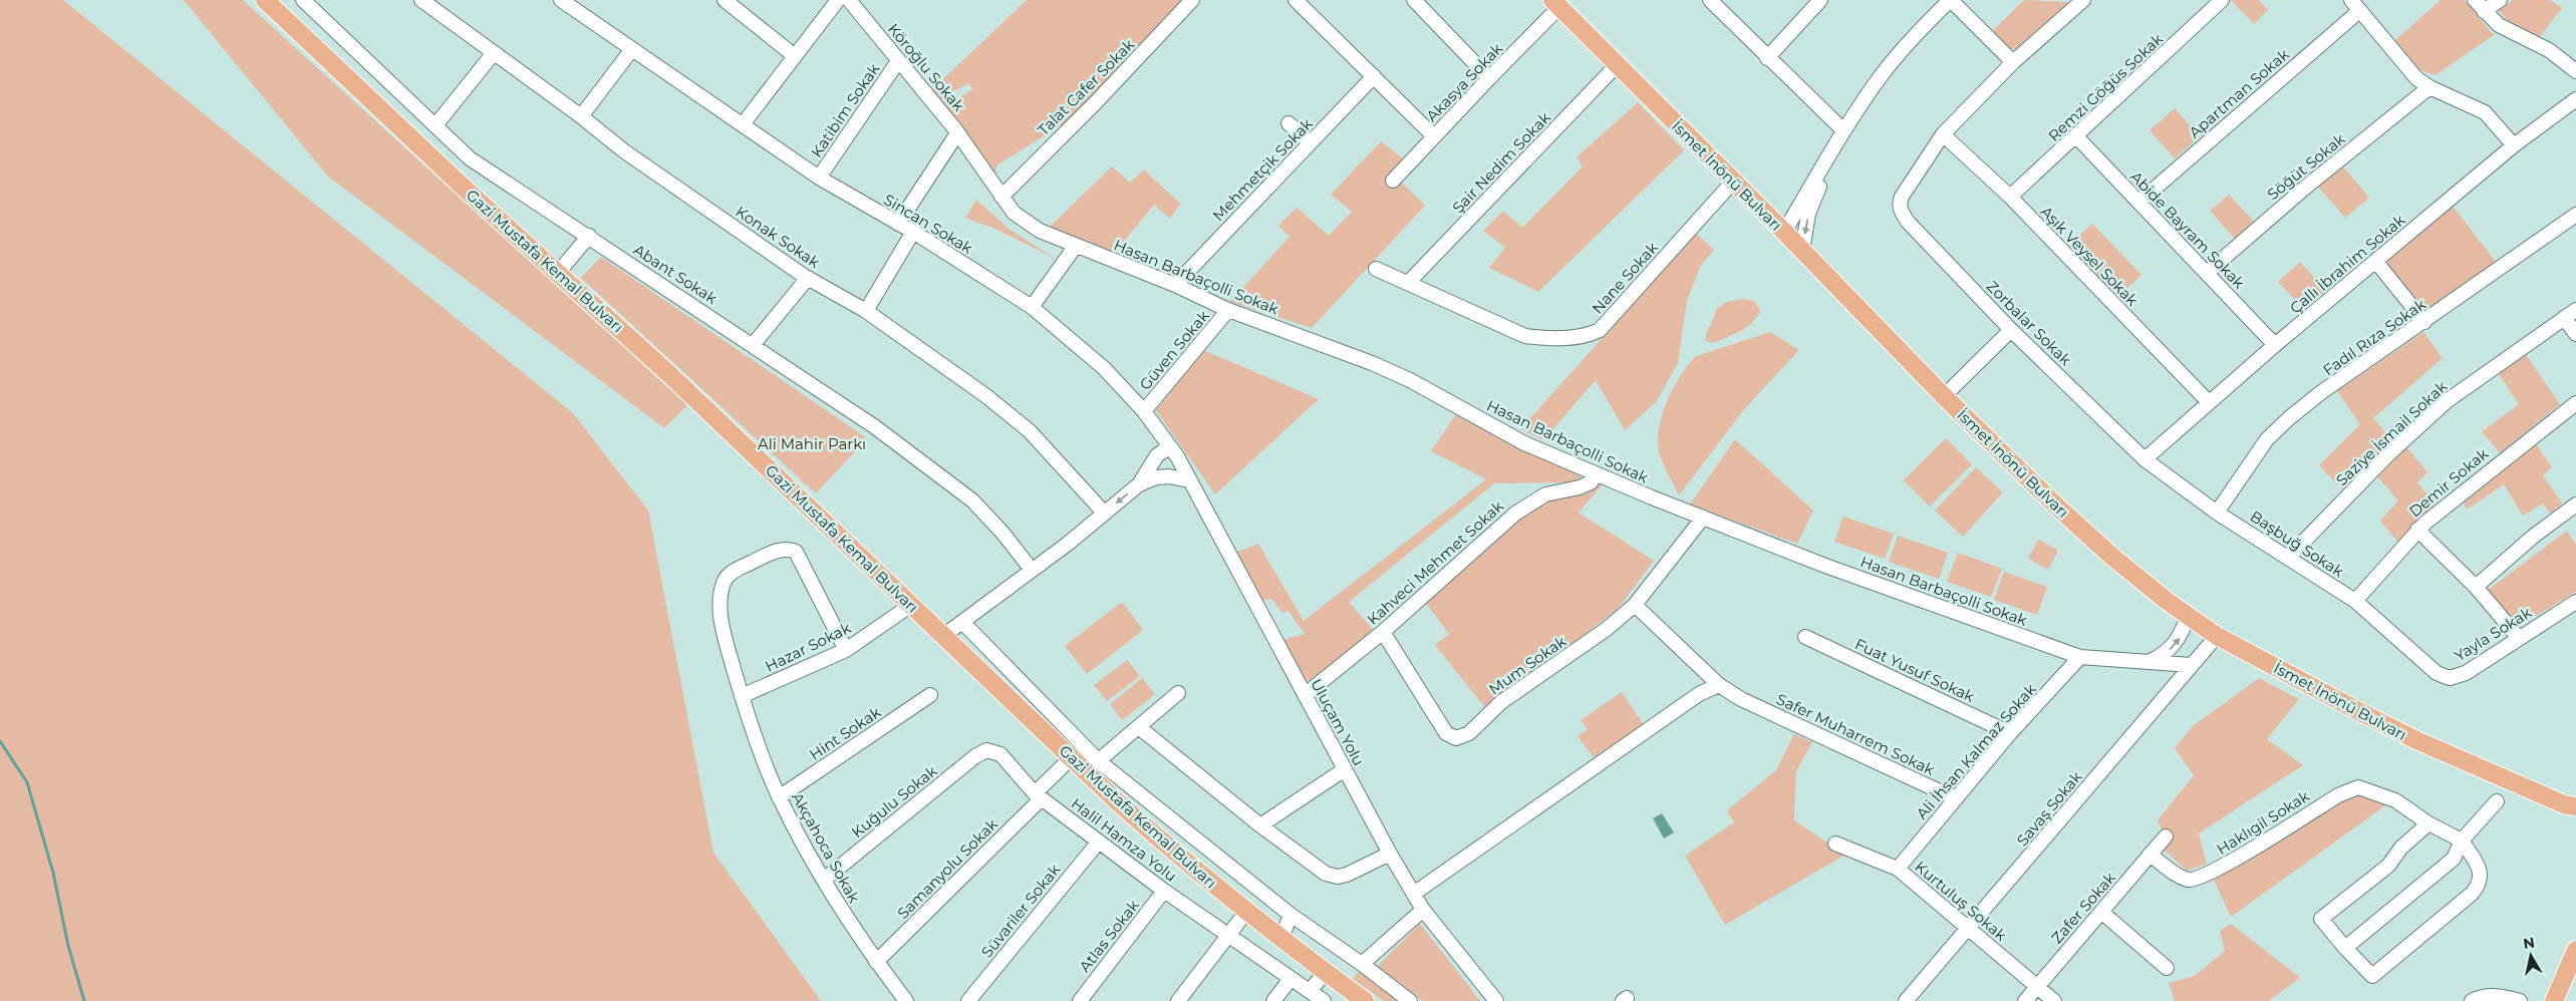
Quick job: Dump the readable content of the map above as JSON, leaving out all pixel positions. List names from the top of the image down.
{
  "streets": {
    "main road": ["İsmet İnönü Bulvarı", "Gazi Mustafa Kemal Bulvarı"],
    "street": [
      "Köroğlu Sokak",
      "Akasya Sokak",
      "Talat Cafer Sokak",
      "Remzi Göğüs Sokak",
      "Apartman Sokak",
      "Katibim Sokak",
      "Şair Nedim Sokak",
      "Söğüt Sokak",
      "Mehmetçik Sokak",
      "Sincan Sokak",
      "Abide Bayram Sokak",
      "Konak Sokak",
      "Aşık Veysel Sokak",
      "Çallı İbrahim Sokak",
      "Abant Sokak",
      "Hasan Barbaçolli Sokak",
      "Nane Sokak",
      "Zorbalar Sokak",
      "Fadıl Rıza Sokak",
      "Güven Sokak",
      "Saziye İsmail Sokak",
      "Demir Sokak",
      "Başbuğ Sokak",
      "Kahveci Mehmet Sokak",
      "Yayla Sokak",
      "Hazar Sokak",
      "Mum Sokak",
      "Fuat Yusuf Sokak",
      "Uluçam Yolu",
      "Hint Sokak",
      "Safer Muharrem Sokak",
      "Ali İhsan Kalmaz Sokak",
      "Kuğulu Sokak",
      "Savaş Sokak",
      "Haklıgil Sokak",
      "Halil Hamza Yolu",
      "Akçahoca Sokak",
      "Samanyolu Sokak",
      "Kurtuluş Sokak",
      "Zafer Sokak",
      "Süvariler Sokak",
      "Atlas Sokak"
    ]
  },
  "crossings": [
    ["Köroğlu Sokak", "Katibim Sokak"],
    ["Köroğlu Sokak", "Hasan Barbaçolli Sokak"],
    ["Akasya Sokak", "İsmet İnönü Bulvarı"],
    ["Talat Cafer Sokak", "Hasan Barbaçolli Sokak"],
    ["Remzi Göğüs Sokak", "Abide Bayram Sokak"],
    ["Remzi Göğüs Sokak", "Aşık Veysel Sokak"],
    ["Apartman Sokak", "Abide Bayram Sokak"],
    ["Katibim Sokak", "Sincan Sokak"],
    ["Şair Nedim Sokak", "İsmet İnönü Bulvarı"],
    ["Şair Nedim Sokak", "Nane Sokak"],
    ["Söğüt Sokak", "Abide Bayram Sokak"],
    ["Mehmetçik Sokak", "Hasan Barbaçolli Sokak"],
    ["İsmet İnönü Bulvarı", "Nane Sokak"],
    ["İsmet İnönü Bulvarı", "Savaş Sokak"],
    ["Sincan Sokak", "Güven Sokak"],
    ["Sincan Sokak", "Uluçam Yolu"],
    ["Abide Bayram Sokak", "Çallı İbrahim Sokak"],
    ["Aşık Veysel Sokak", "Çallı İbrahim Sokak"],
    ["Aşık Veysel Sokak", "Zorbalar Sokak"],
    ["Gazi Mustafa Kemal Bulvarı", "Hazar Sokak"],
    ["Gazi Mustafa Kemal Bulvarı", "Samanyolu Sokak"],
    ["Çallı İbrahim Sokak", "Zorbalar Sokak"],
    ["Çallı İbrahim Sokak", "Başbuğ Sokak"],
    ["Hasan Barbaçolli Sokak", "Güven Sokak"],
    ["Hasan Barbaçolli Sokak", "Kahveci Mehmet Sokak"],
    ["Hasan Barbaçolli Sokak", "Mum Sokak"],
    ["Hasan Barbaçolli Sokak", "Ali İhsan Kalmaz Sokak"],
    ["Hasan Barbaçolli Sokak", "Savaş Sokak"],
    ["Zorbalar Sokak", "Başbuğ Sokak"],
    ["Fadıl Rıza Sokak", "Başbuğ Sokak"],
    ["Saziye İsmail Sokak", "Başbuğ Sokak"],
    ["Demir Sokak", "Başbuğ Sokak"],
    ["Başbuğ Sokak", "Yayla Sokak"],
    ["Kahveci Mehmet Sokak", "Mum Sokak"],
    ["Kahveci Mehmet Sokak", "Uluçam Yolu"],
    ["Hazar Sokak", "Akçahoca Sokak"],
    ["Mum Sokak", "Safer Muharrem Sokak"],
    ["Fuat Yusuf Sokak", "Ali İhsan Kalmaz Sokak"],
    ["Hint Sokak", "Akçahoca Sokak"],
    ["Safer Muharrem Sokak", "Ali İhsan Kalmaz Sokak"],
    ["Ali İhsan Kalmaz Sokak", "Kurtuluş Sokak"],
    ["Kuğulu Sokak", "Halil Hamza Yolu"],
    ["Kuğulu Sokak", "Akçahoca Sokak"],
    ["Savaş Sokak", "Kurtuluş Sokak"],
    ["Haklıgil Sokak", "Zafer Sokak"],
    ["Halil Hamza Yolu", "Samanyolu Sokak"],
    ["Halil Hamza Yolu", "Süvariler Sokak"],
    ["Halil Hamza Yolu", "Atlas Sokak"],
    ["Akçahoca Sokak", "Samanyolu Sokak"],
    ["Kurtuluş Sokak", "Zafer Sokak"]
  ],
  "parks": ["Ali Mahir Parkı"],
  "north": "top"
}
